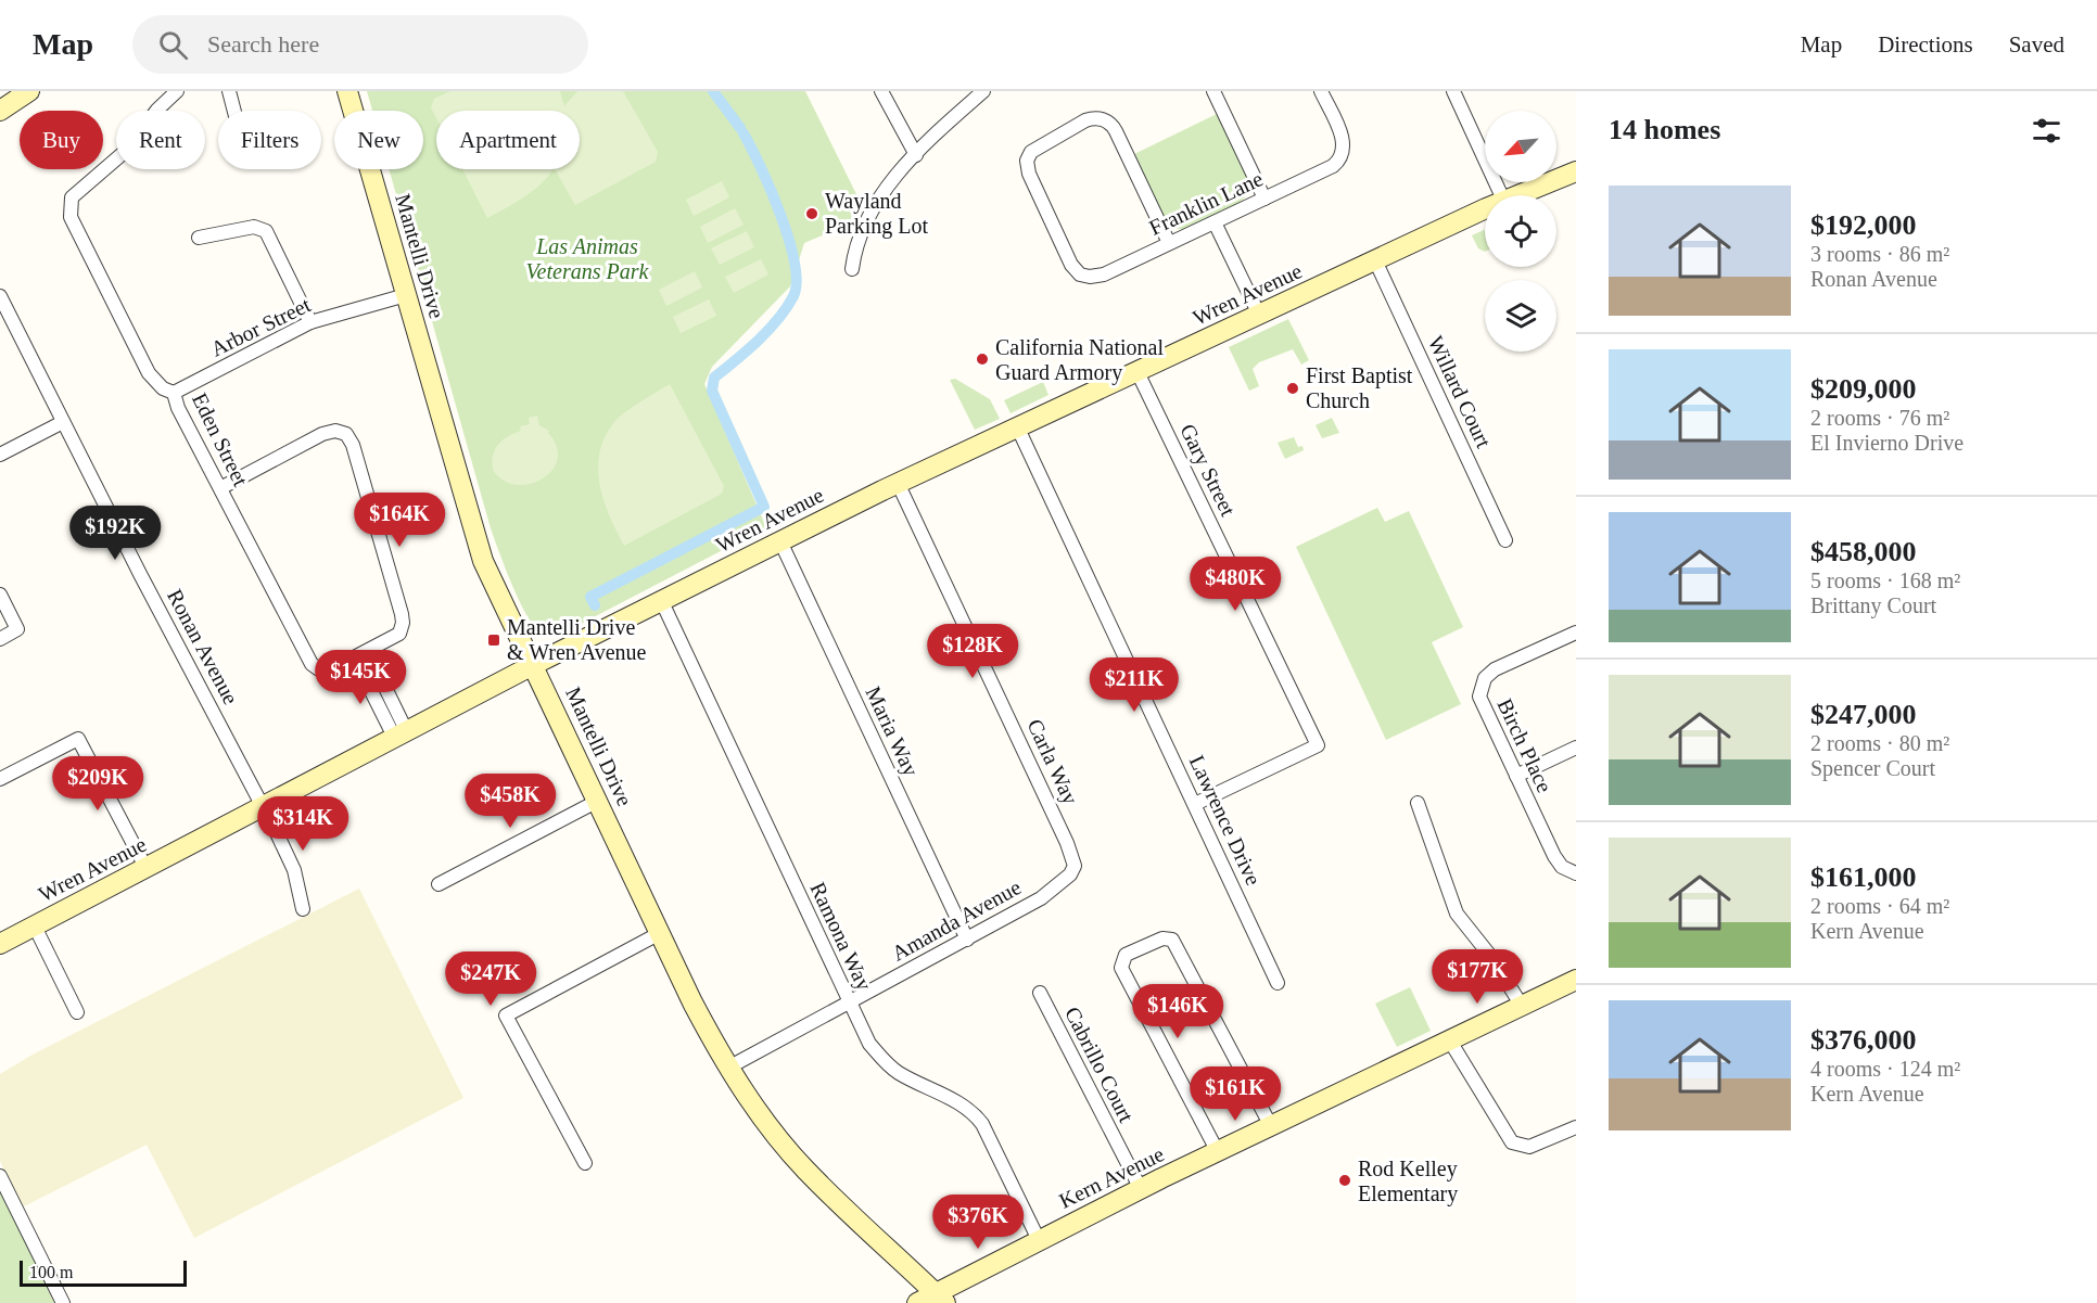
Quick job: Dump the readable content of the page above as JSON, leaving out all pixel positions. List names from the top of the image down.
{
  "streets": {
    "street": [
      "Franklin Lane",
      "Mantelli Drive",
      "Wren Avenue",
      "Arbor Street",
      "Willard Court",
      "Eden Street",
      "Gary Street",
      "Ronan Avenue",
      "Maria Way",
      "Birch Place",
      "Carla Way",
      "Lawrence Drive",
      "Amanda Avenue",
      "Ramona Way",
      "Cabrillo Court",
      "Kern Avenue"
    ]
  },
  "crossings": [
    ["Mantelli Drive", "Wren Avenue"],
    ["Mantelli Drive", "Arbor Street"],
    ["Mantelli Drive", "Amanda Avenue"],
    ["Mantelli Drive", "Kern Avenue"],
    ["Wren Avenue", "Willard Court"],
    ["Wren Avenue", "Gary Street"],
    ["Wren Avenue", "Ronan Avenue"],
    ["Wren Avenue", "Maria Way"],
    ["Wren Avenue", "Carla Way"],
    ["Wren Avenue", "Lawrence Drive"],
    ["Wren Avenue", "Ramona Way"],
    ["Arbor Street", "Eden Street"],
    ["Gary Street", "Lawrence Drive"],
    ["Maria Way", "Amanda Avenue"],
    ["Carla Way", "Amanda Avenue"],
    ["Amanda Avenue", "Ramona Way"],
    ["Ramona Way", "Kern Avenue"],
    ["Cabrillo Court", "Kern Avenue"]
  ],
  "parks": ["Las Animas Veterans Park"],
  "places": {
    "other": [
      "Wayland Parking Lot",
      "California National Guard Armory",
      "First Baptist Church",
      "Rod Kelley Elementary"
    ],
    "transit": ["Mantelli Drive & Wren Avenue"]
  },
  "scale_bar": "100 m",
  "north": "bottom left",
  "page": {
    "header": "Map",
    "search": "Search here",
    "nav": ["Map", "Directions", "Saved"],
    "heading": "14 homes",
    "chip": [
      "Buy",
      "Rent",
      "Filters",
      "New",
      "Apartment"
    ],
    "list": [
      {
        "name": "$192,000",
        "note": "3 rooms · 86 m² · Ronan Avenue"
      },
      {
        "name": "$209,000",
        "note": "2 rooms · 76 m² · El Invierno Drive"
      },
      {
        "name": "$458,000",
        "note": "5 rooms · 168 m² · Brittany Court"
      },
      {
        "name": "$247,000",
        "note": "2 rooms · 80 m² · Spencer Court"
      },
      {
        "name": "$161,000",
        "note": "2 rooms · 64 m² · Kern Avenue"
      },
      {
        "name": "$376,000",
        "note": "4 rooms · 124 m² · Kern Avenue"
      }
    ],
    "price": [
      "$164K",
      "$192K",
      "$480K",
      "$128K",
      "$145K",
      "$211K",
      "$209K",
      "$458K",
      "$314K",
      "$177K",
      "$247K",
      "$146K",
      "$161K",
      "$376K"
    ],
    "scale": "100 m"
  }
}
